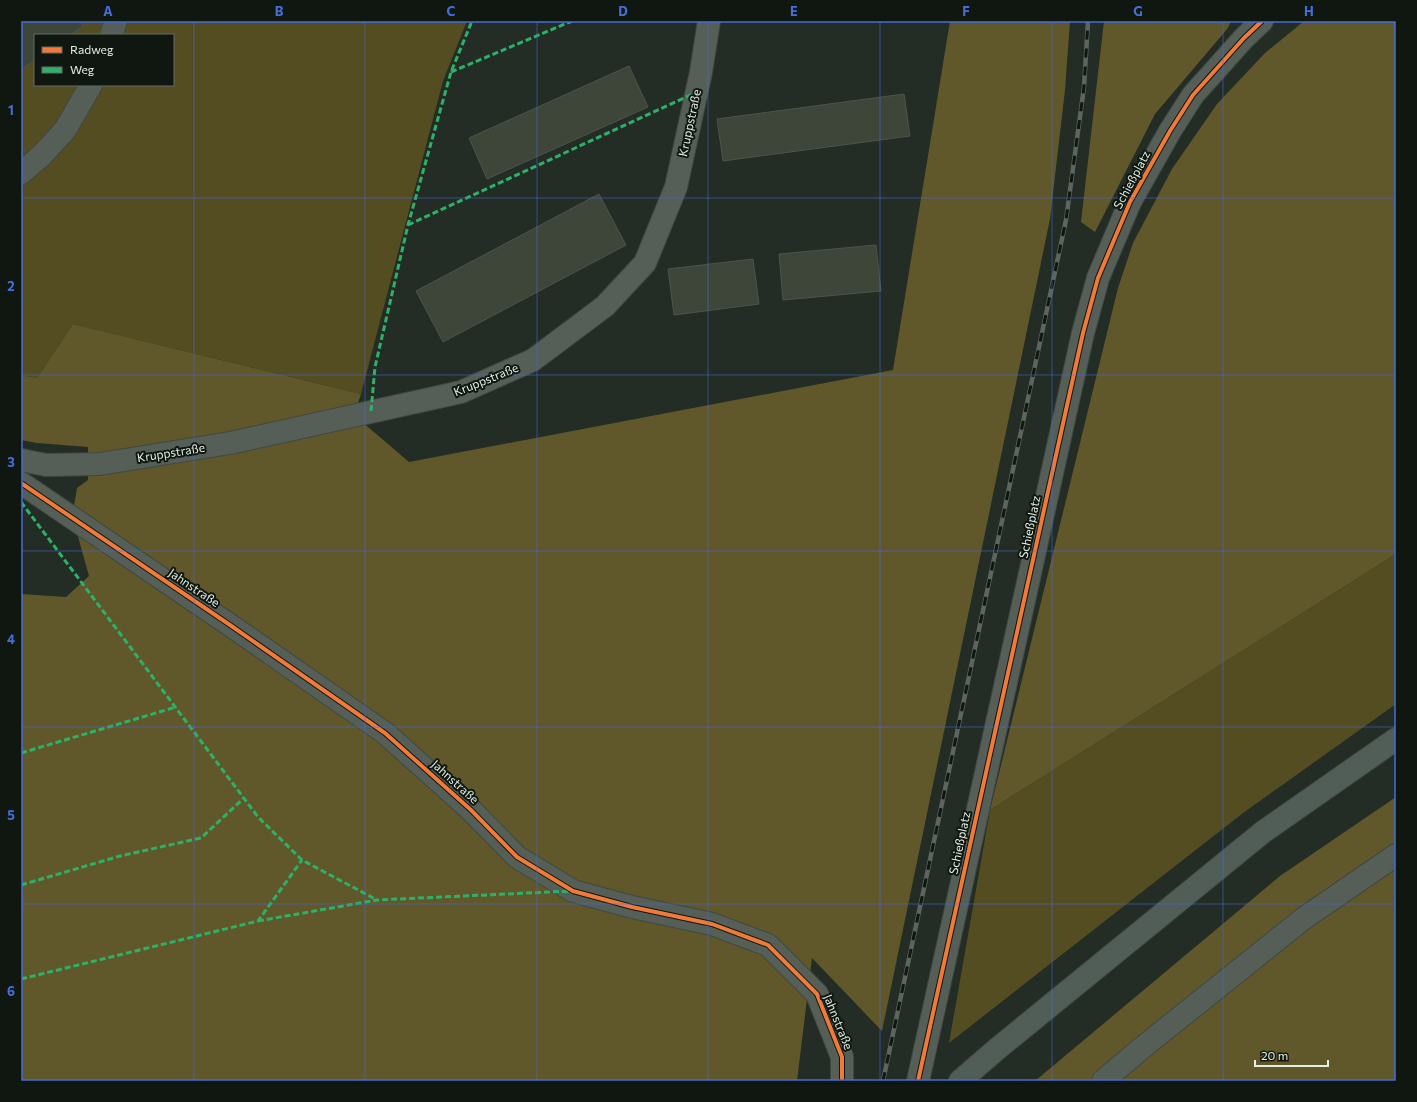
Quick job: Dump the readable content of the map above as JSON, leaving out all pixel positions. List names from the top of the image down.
{
  "streets": {
    "street": ["Kruppstraße", "Schießplatz", "Jahnstraße"]
  },
  "legend": ["Radweg", "Weg"],
  "scale_bar": "20 m",
  "grid": {
    "columns": [
      "A",
      "B",
      "C",
      "D",
      "E",
      "F",
      "G",
      "H"
    ],
    "rows": [
      "1",
      "2",
      "3",
      "4",
      "5",
      "6"
    ]
  }
}
